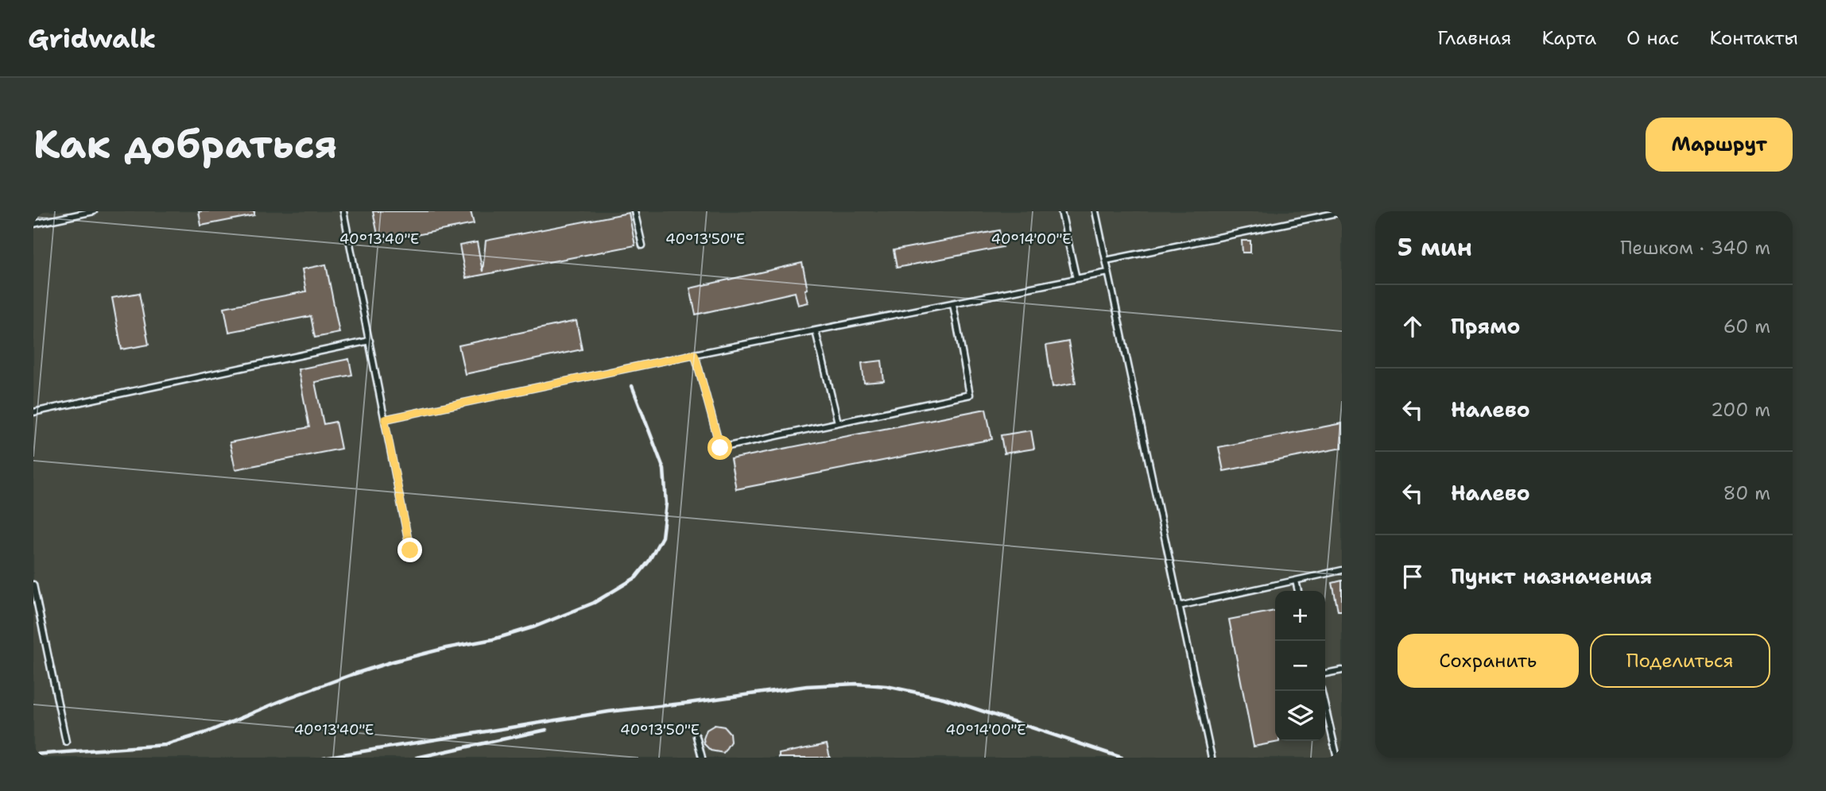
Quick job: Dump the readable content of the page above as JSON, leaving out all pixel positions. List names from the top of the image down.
{
  "page": {
    "header": "Gridwalk",
    "nav": [
      "Главная",
      "Карта",
      "О нас",
      "Контакты"
    ],
    "buttons": [
      "Маршрут",
      ["Сохранить", "Поделиться"]
    ],
    "title": "Как добраться",
    "heading": ["5 мин", "Пешком · 340 m"],
    "list": [
      ["Прямо", "60 m"],
      ["Налево", "200 m"],
      ["Налево", "80 m"],
      "Пункт назначения"
    ],
    "map_buttons": ["+", "−"]
  },
  "coordinates": ["40°13'40\"E", "40°13'50\"E", "40°14'00\"E"]
}
